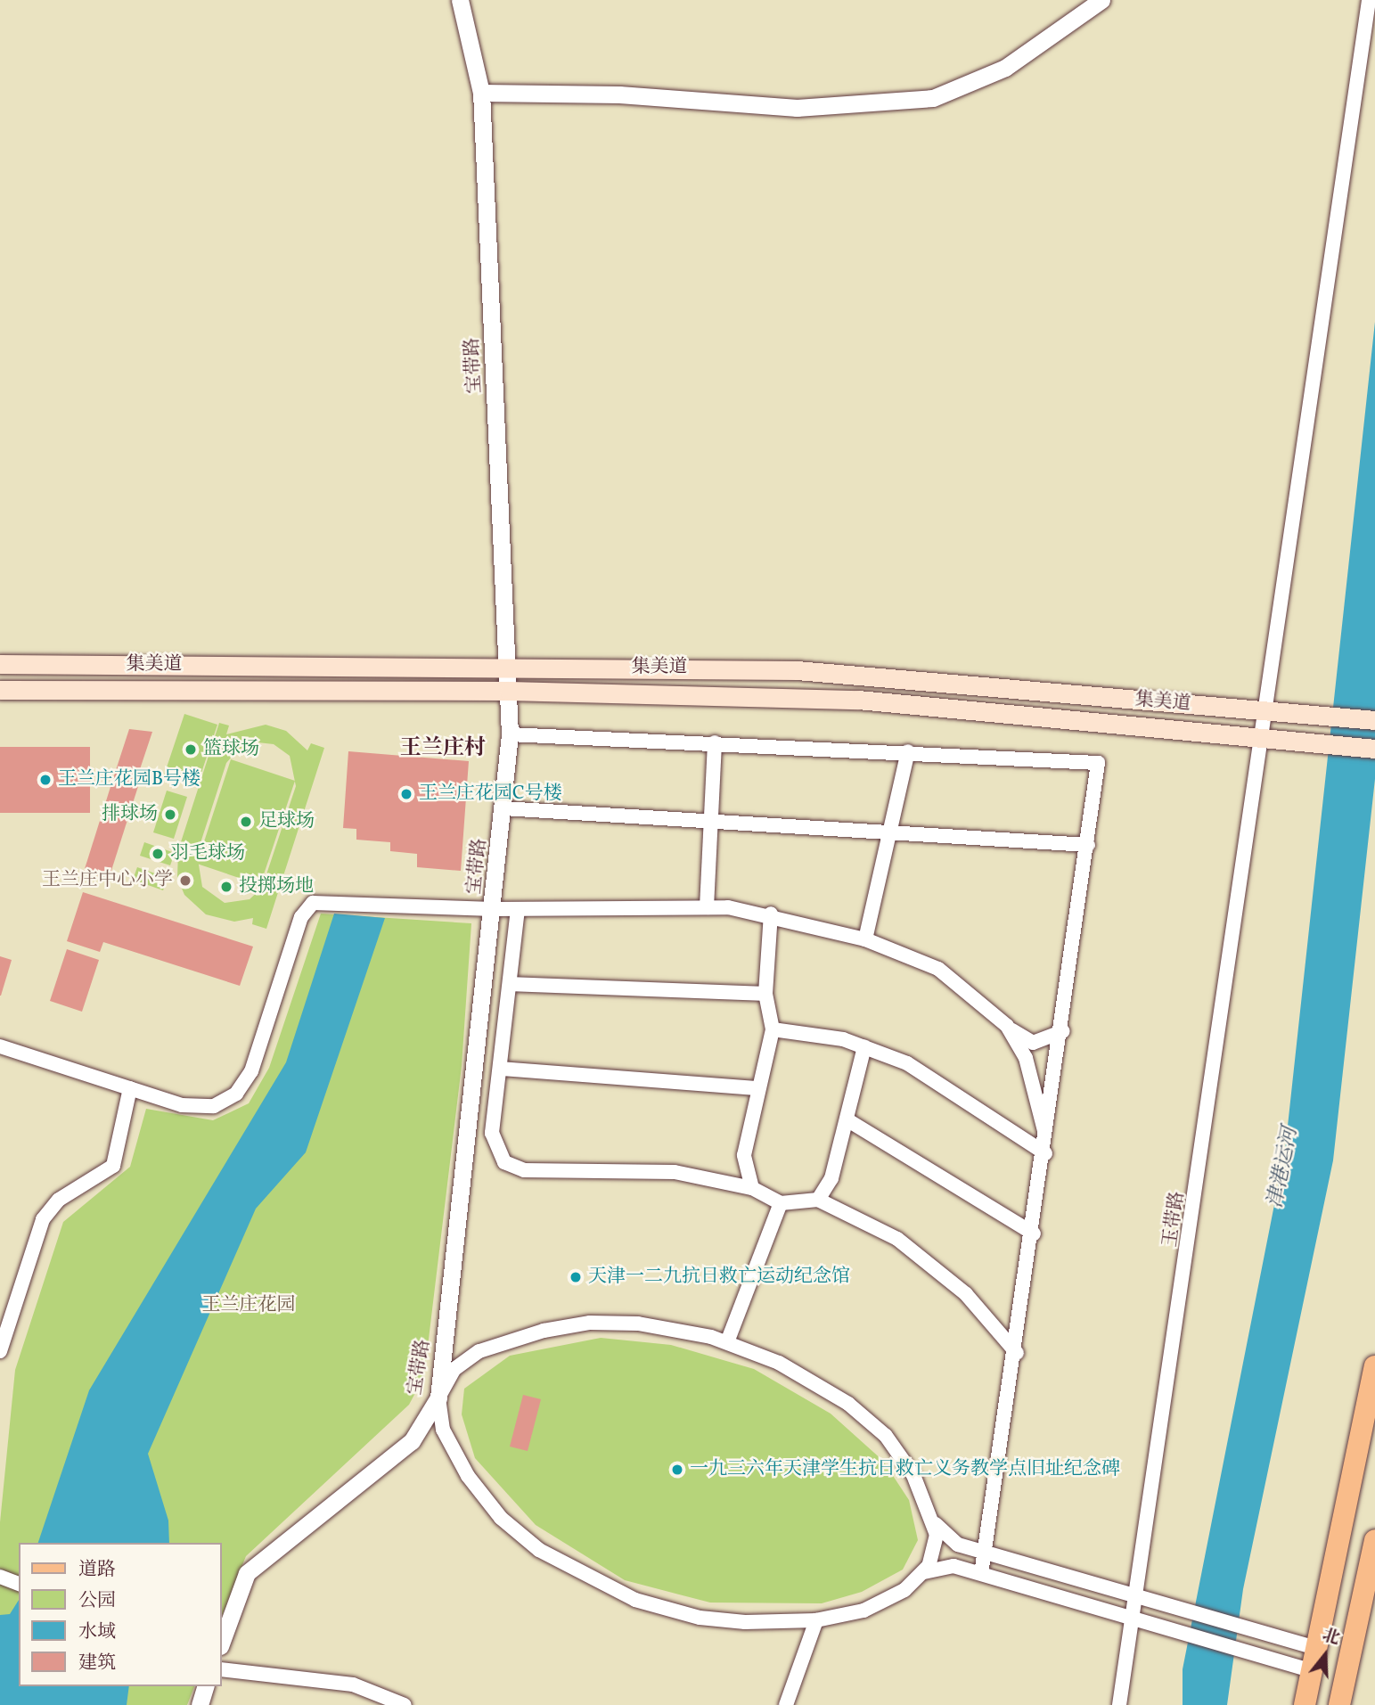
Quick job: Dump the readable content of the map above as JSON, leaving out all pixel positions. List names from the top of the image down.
{
  "streets": {
    "main road": ["集美道"],
    "street": ["宝带路", "玉带路"]
  },
  "crossings": [
    ["宝带路", "集美道"],
    ["集美道", "玉带路"]
  ],
  "districts": ["王兰庄村"],
  "water": ["津港运河"],
  "parks": ["王兰庄花园"],
  "places": [
    "篮球场",
    "王兰庄花园B号楼",
    "王兰庄花园C号楼",
    "排球场",
    "足球场",
    "羽毛球场",
    "王兰庄中心小学",
    "投掷场地",
    "天津一二九抗日救亡运动纪念馆",
    "一九三六年天津学生抗日救亡义务教学点旧址纪念碑"
  ],
  "legend": [
    "道路",
    "公园",
    "水域",
    "建筑"
  ],
  "north": "top"
}
